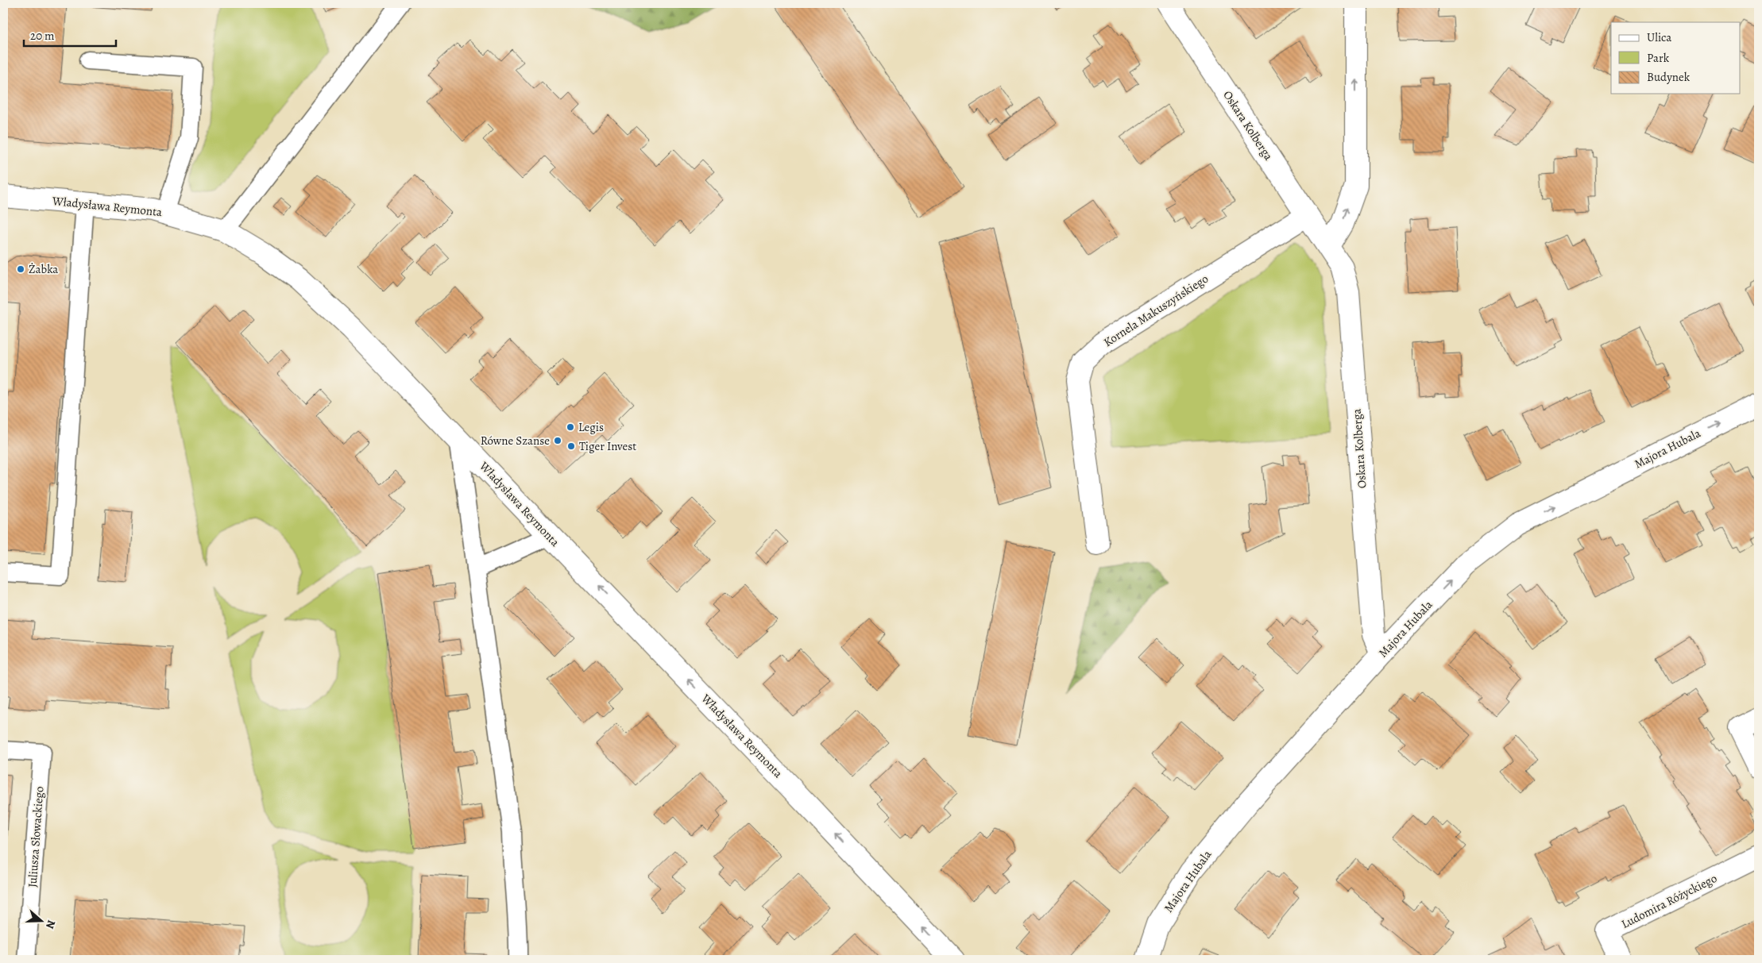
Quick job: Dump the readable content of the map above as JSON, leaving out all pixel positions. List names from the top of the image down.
{
  "streets": {
    "street": [
      "Oskara Kolberga",
      "Władysława Reymonta",
      "Kornela Makuszyńskiego",
      "Majora Hubala",
      "Ludomira Różyckiego"
    ],
    "lane": ["Juliusza Słowackiego"]
  },
  "crossings": [
    ["Oskara Kolberga", "Kornela Makuszyńskiego"],
    ["Oskara Kolberga", "Majora Hubala"]
  ],
  "one_way": ["Władysława Reymonta", "Majora Hubala"],
  "places": [
    "Żabka",
    "Legis",
    "Równe Szanse",
    "Tiger Invest"
  ],
  "legend": ["Ulica", "Park", "Budynek"],
  "scale_bar": "20 m",
  "north": "right"
}
